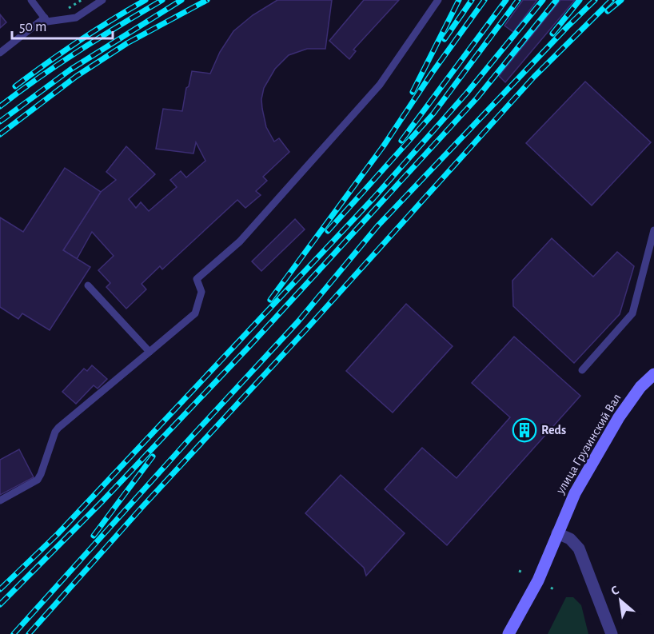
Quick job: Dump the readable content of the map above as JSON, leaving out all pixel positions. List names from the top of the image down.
{
  "streets": {
    "main road": ["улица Грузинский Вал"]
  },
  "places": {
    "building": ["Reds"]
  },
  "scale_bar": "50 m",
  "north": "top left"
}
